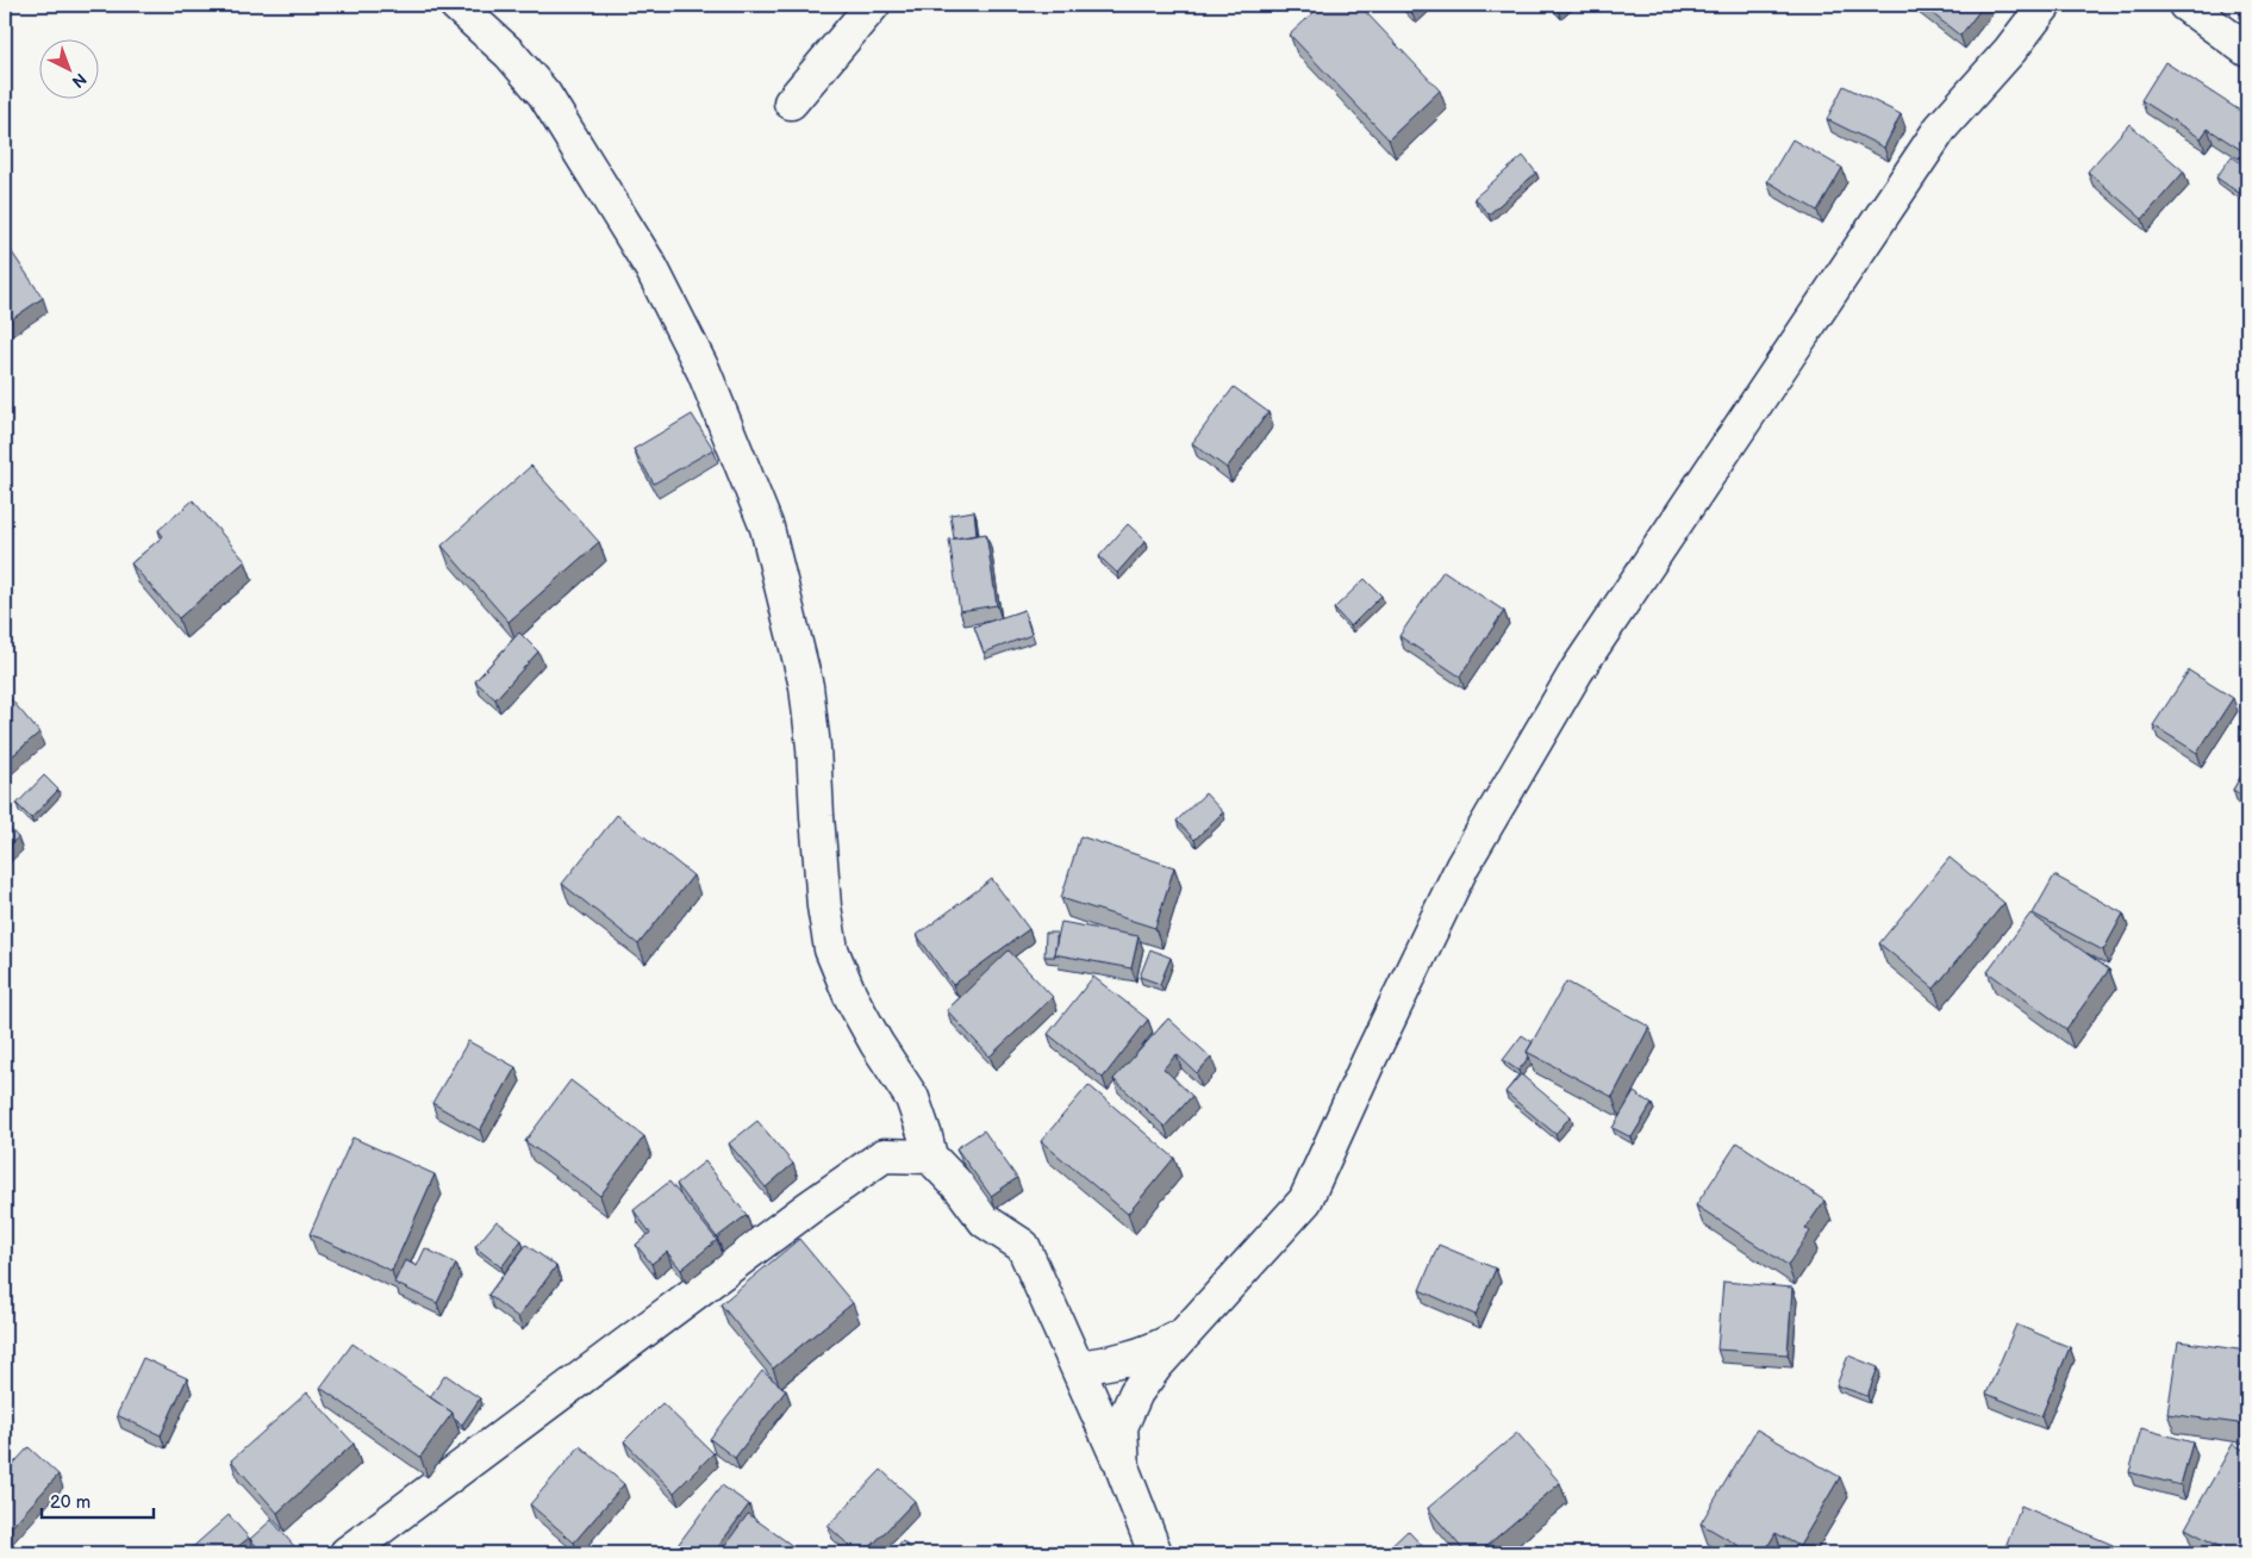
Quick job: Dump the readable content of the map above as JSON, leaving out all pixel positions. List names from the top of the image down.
{
  "scale_bar": "20 m",
  "north": "bottom right"
}
